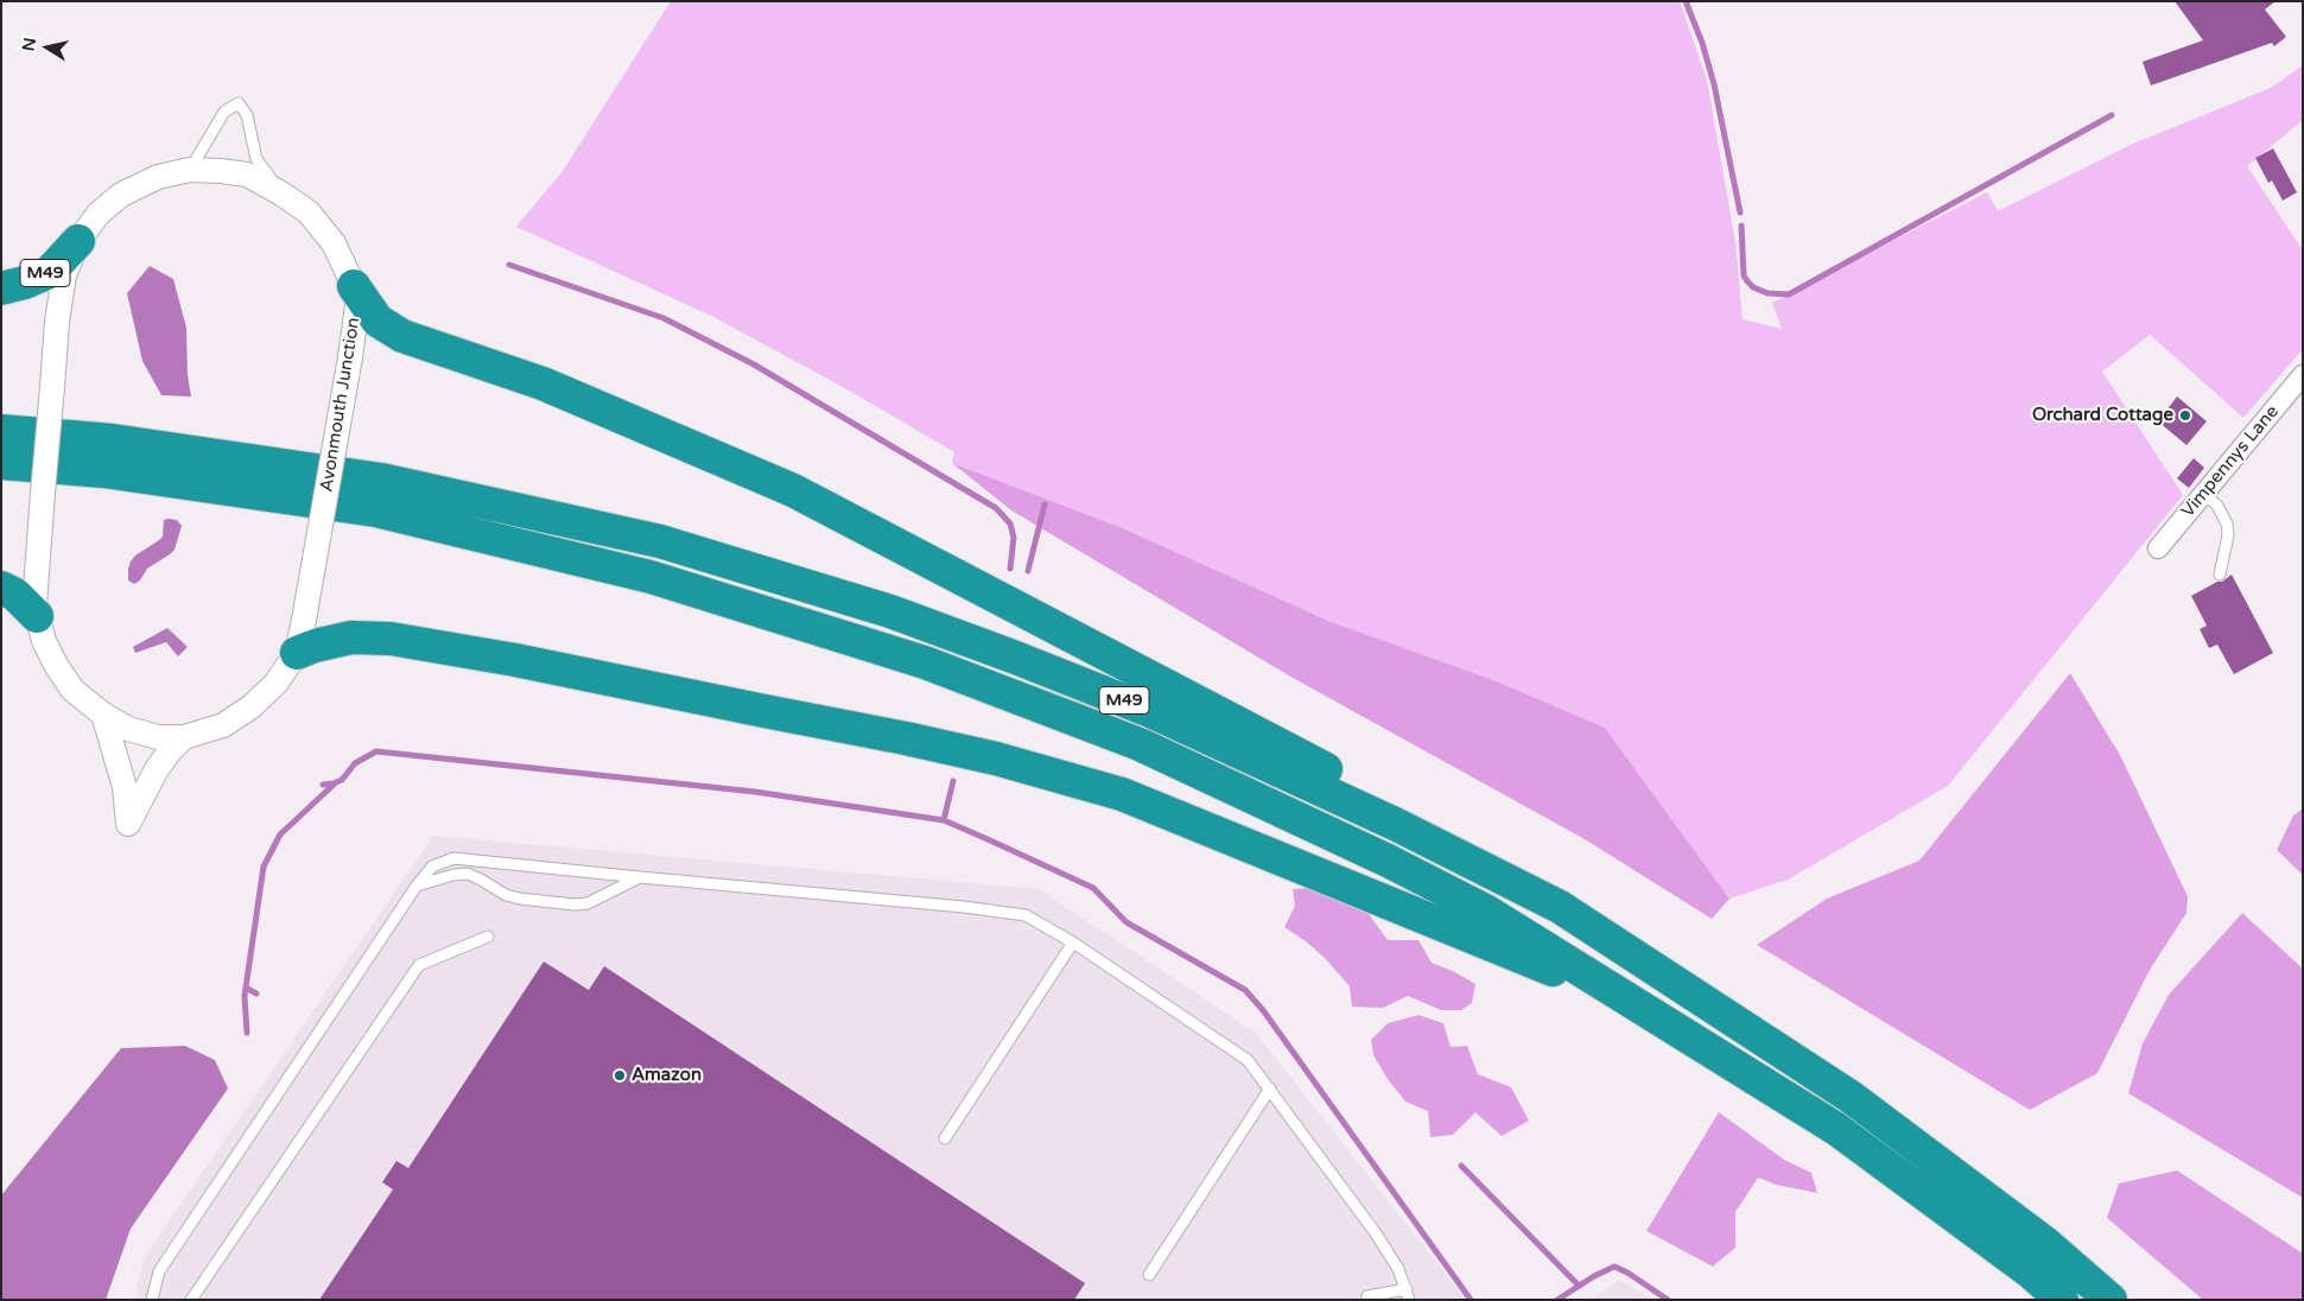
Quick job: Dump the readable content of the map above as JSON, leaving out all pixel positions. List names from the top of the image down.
{
  "streets": {
    "highway": ["M49"],
    "street": ["Avonmouth Junction", "Vimpennys Lane"]
  },
  "crossings": [
    ["M49", "Avonmouth Junction"]
  ],
  "places": ["Orchard Cottage", "Amazon"],
  "north": "left"
}
